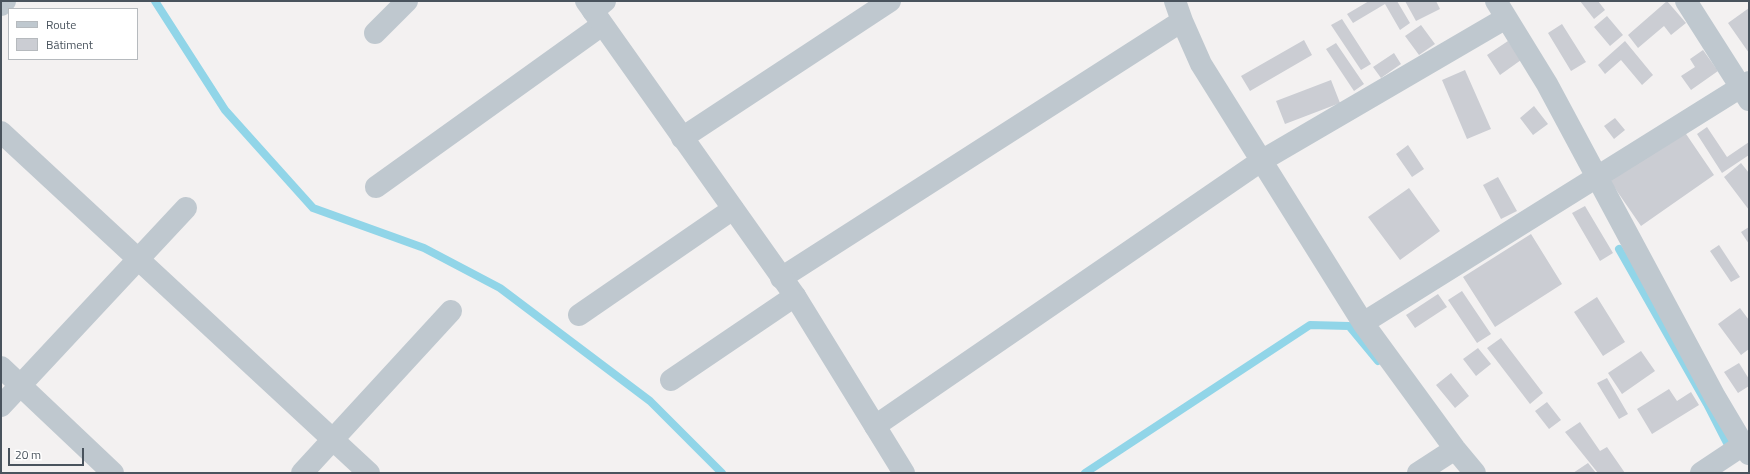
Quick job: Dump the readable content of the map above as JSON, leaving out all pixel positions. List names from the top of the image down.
{
  "legend": ["Route", "Bâtiment"],
  "scale_bar": "20 m"
}
